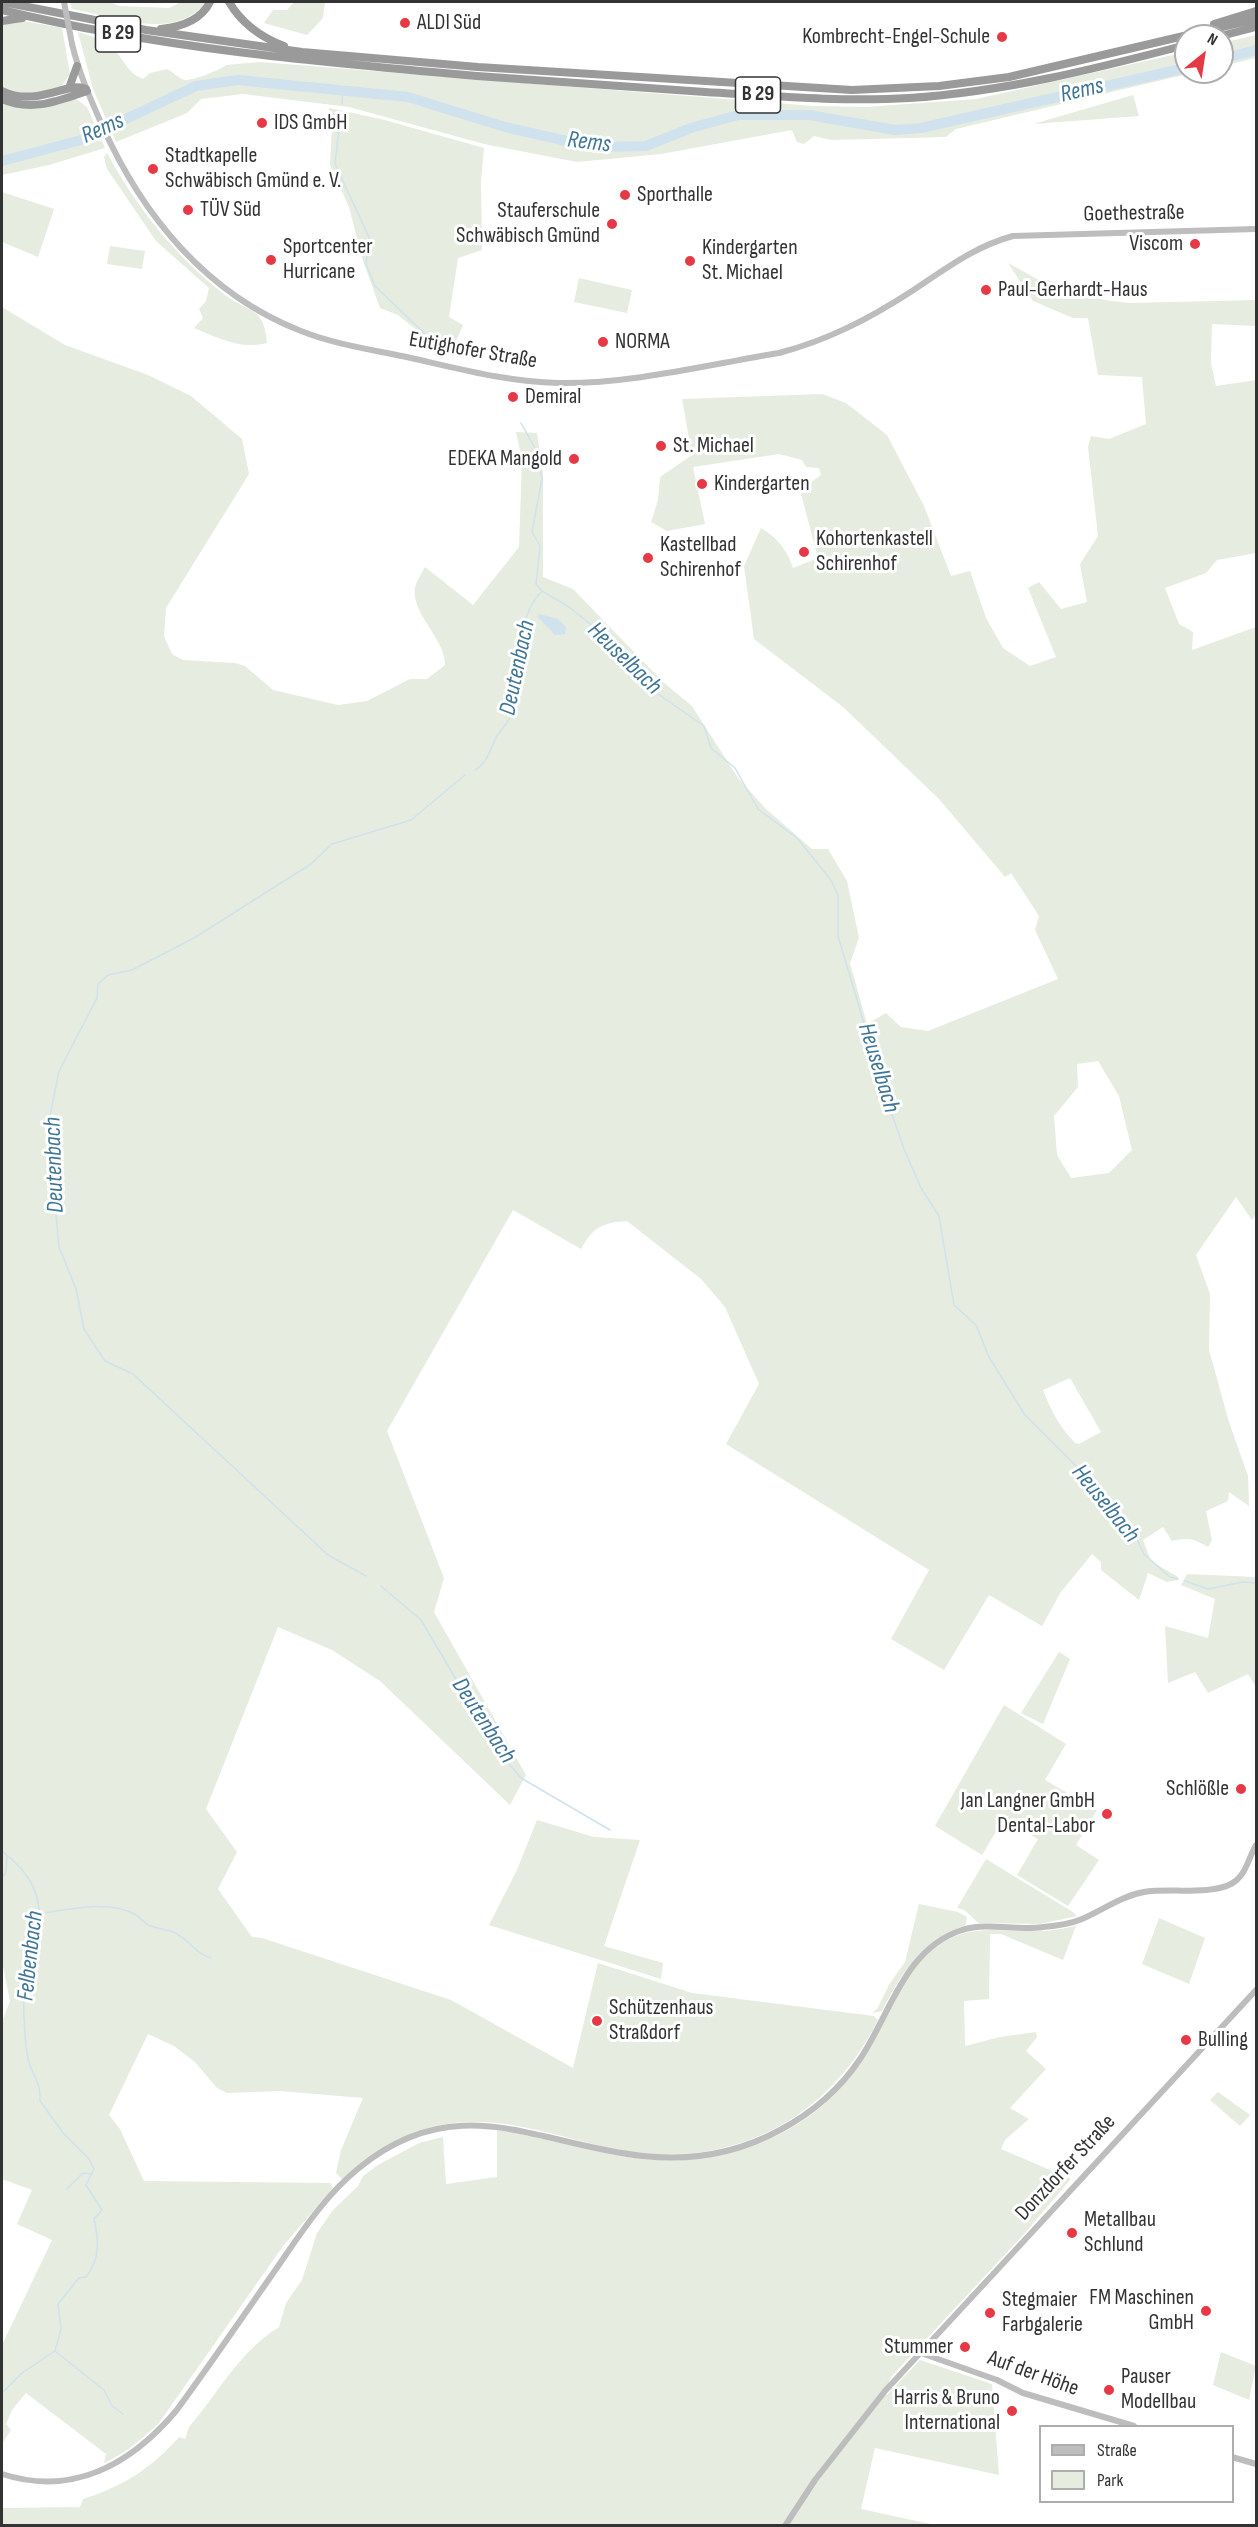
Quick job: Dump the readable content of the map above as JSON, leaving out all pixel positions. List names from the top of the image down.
{
  "streets": {
    "highway": ["B 29"],
    "main road": [
      "Goethestraße",
      "Eutighofer Straße",
      "Donzdorfer Straße",
      "Auf der Höhe"
    ]
  },
  "crossings": [
    ["Goethestraße", "Eutighofer Straße"],
    ["Donzdorfer Straße", "Auf der Höhe"]
  ],
  "water": [
    "Rems",
    "Heuselbach",
    "Deutenbach",
    "Felbenbach"
  ],
  "places": [
    "ALDI Süd",
    "Kombrecht-Engel-Schule",
    "IDS GmbH",
    "Stadtkapelle Schwäbisch Gmünd e. V.",
    "Sporthalle",
    "TÜV Süd",
    "Stauferschule Schwäbisch Gmünd",
    "Viscom",
    "Sportcenter Hurricane",
    "Kindergarten St. Michael",
    "Paul-Gerhardt-Haus",
    "NORMA",
    "Demiral",
    "St. Michael",
    "EDEKA Mangold",
    "Kindergarten",
    "Kohortenkastell Schirenhof",
    "Kastellbad Schirenhof",
    "Schlößle",
    "Jan Langner GmbH Dental-Labor",
    "Schützenhaus Straßdorf",
    "Bulling",
    "Metallbau Schlund",
    "FM Maschinen GmbH",
    "Stegmaier Farbgalerie",
    "Stummer",
    "Pauser Modellbau",
    "Harris & Bruno International"
  ],
  "legend": ["Straße", "Park"],
  "north": "top right"
}
